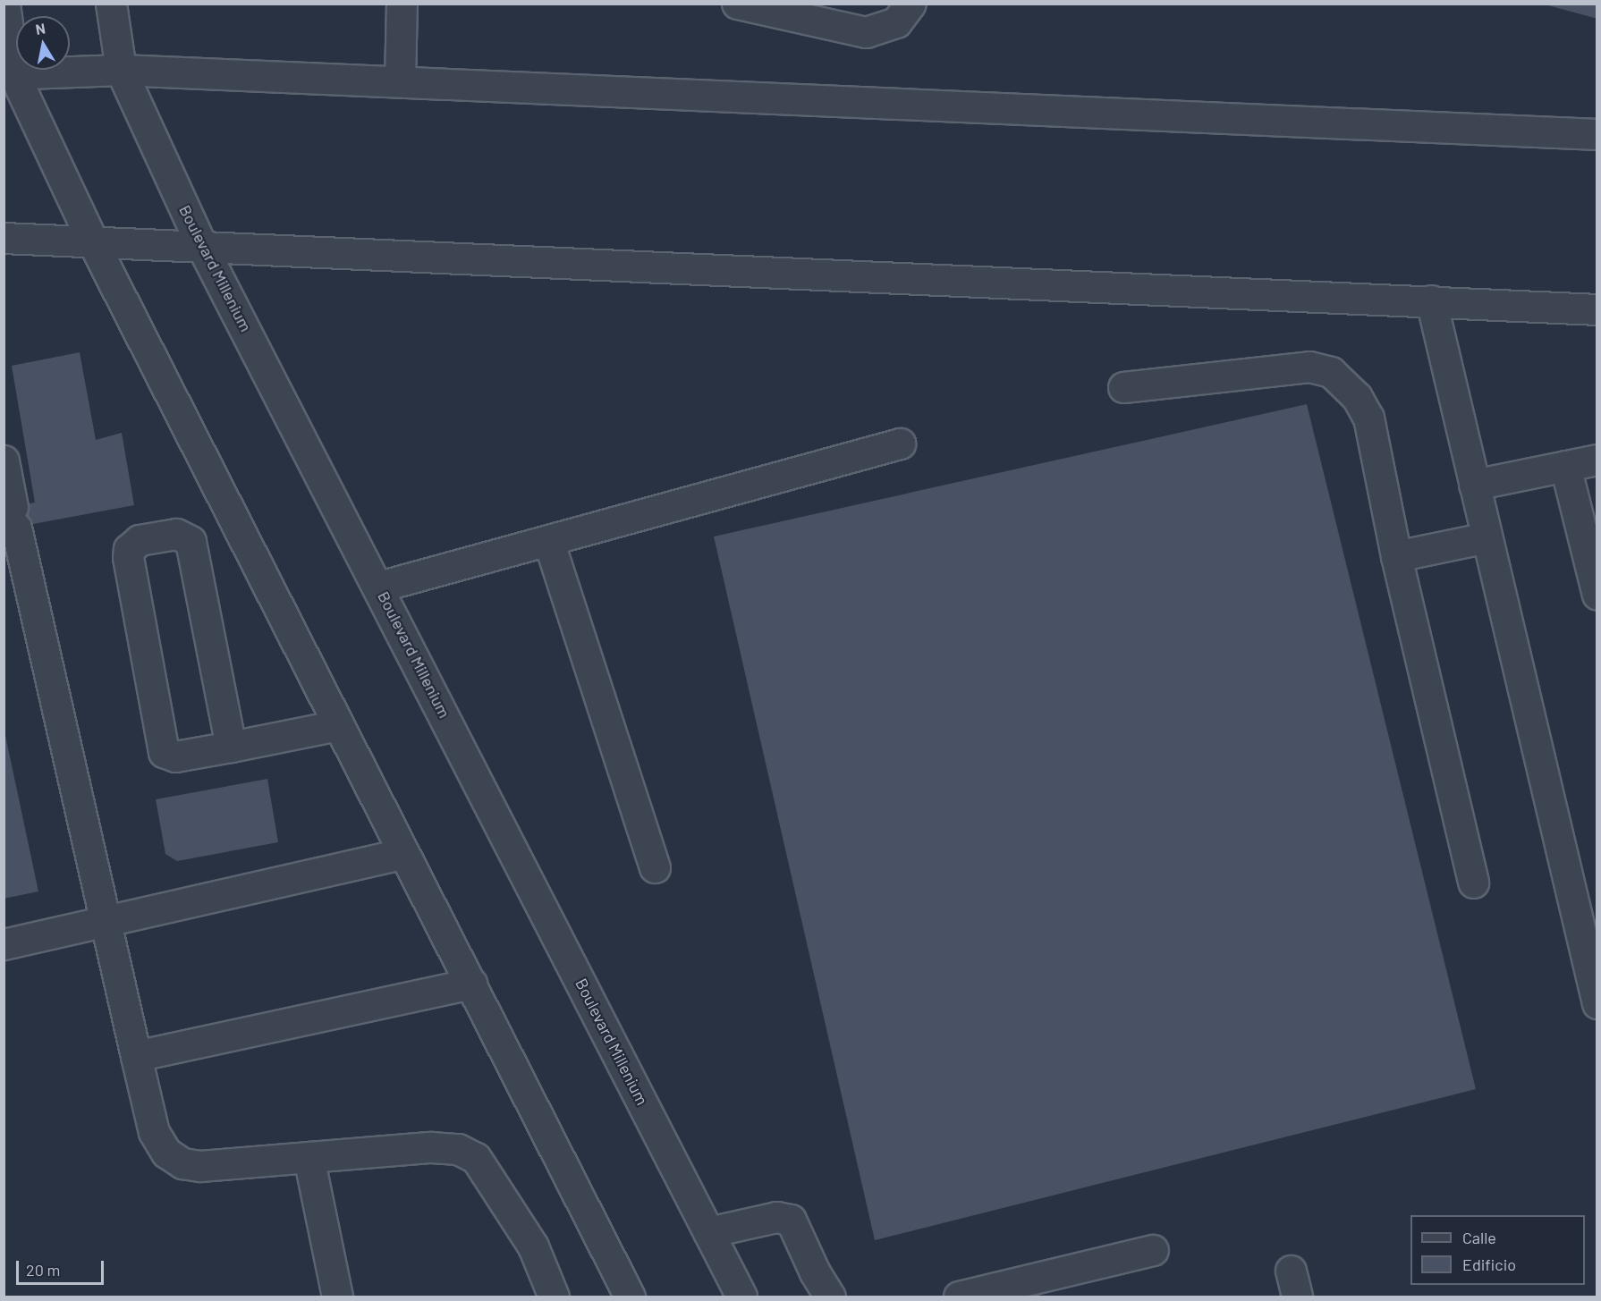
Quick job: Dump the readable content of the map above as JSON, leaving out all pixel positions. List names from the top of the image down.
{
  "streets": {
    "street": ["Boulevard Millenium"]
  },
  "legend": ["Calle", "Edificio"],
  "scale_bar": "20 m",
  "north": "top"
}
